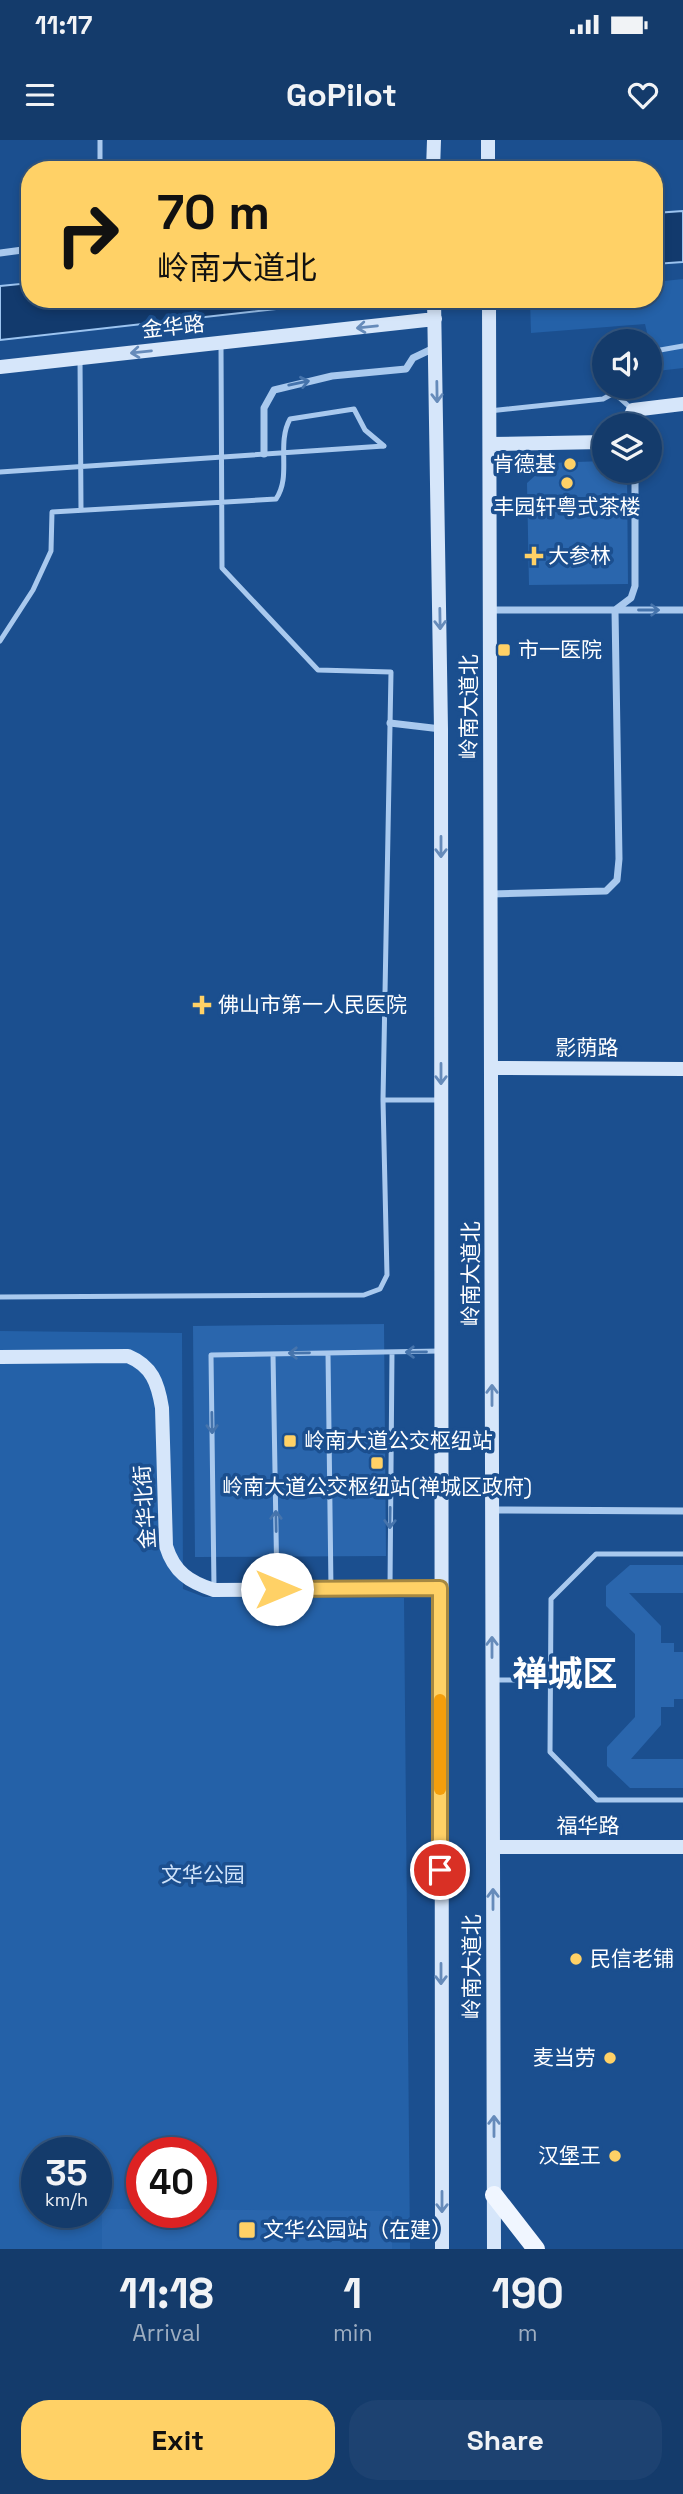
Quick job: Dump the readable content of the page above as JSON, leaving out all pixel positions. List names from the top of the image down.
{
  "streets": {
    "main road": [
      "金华路",
      "岭南大道北",
      "影荫路",
      "金华北街",
      "福华路"
    ]
  },
  "crossings": [
    ["金华路", "岭南大道北"],
    ["岭南大道北", "影荫路"],
    ["岭南大道北", "金华北街"],
    ["岭南大道北", "福华路"]
  ],
  "one_way": ["金华路"],
  "districts": ["禅城区"],
  "parks": ["文华公园"],
  "places": {
    "other": [
      "肯德基",
      "丰园轩粤式茶楼",
      "民信老铺",
      "麦当劳",
      "汉堡王"
    ],
    "health": ["大参林", "佛山市第一人民医院"],
    "transit": [
      "市一医院",
      "岭南大道公交枢纽站",
      "岭南大道公交枢纽站(禅城区政府)",
      "文华公园站（在建）"
    ]
  },
  "page": {
    "status": "11:17",
    "header": "GoPilot",
    "turn": ["70 m", "岭南大道北"],
    "speed": "35 km/h",
    "limit": "40",
    "eta": [
      "11:18",
      "Arrival",
      "1",
      "min",
      "190",
      "m"
    ],
    "buttons": ["Exit", "Share"]
  }
}
